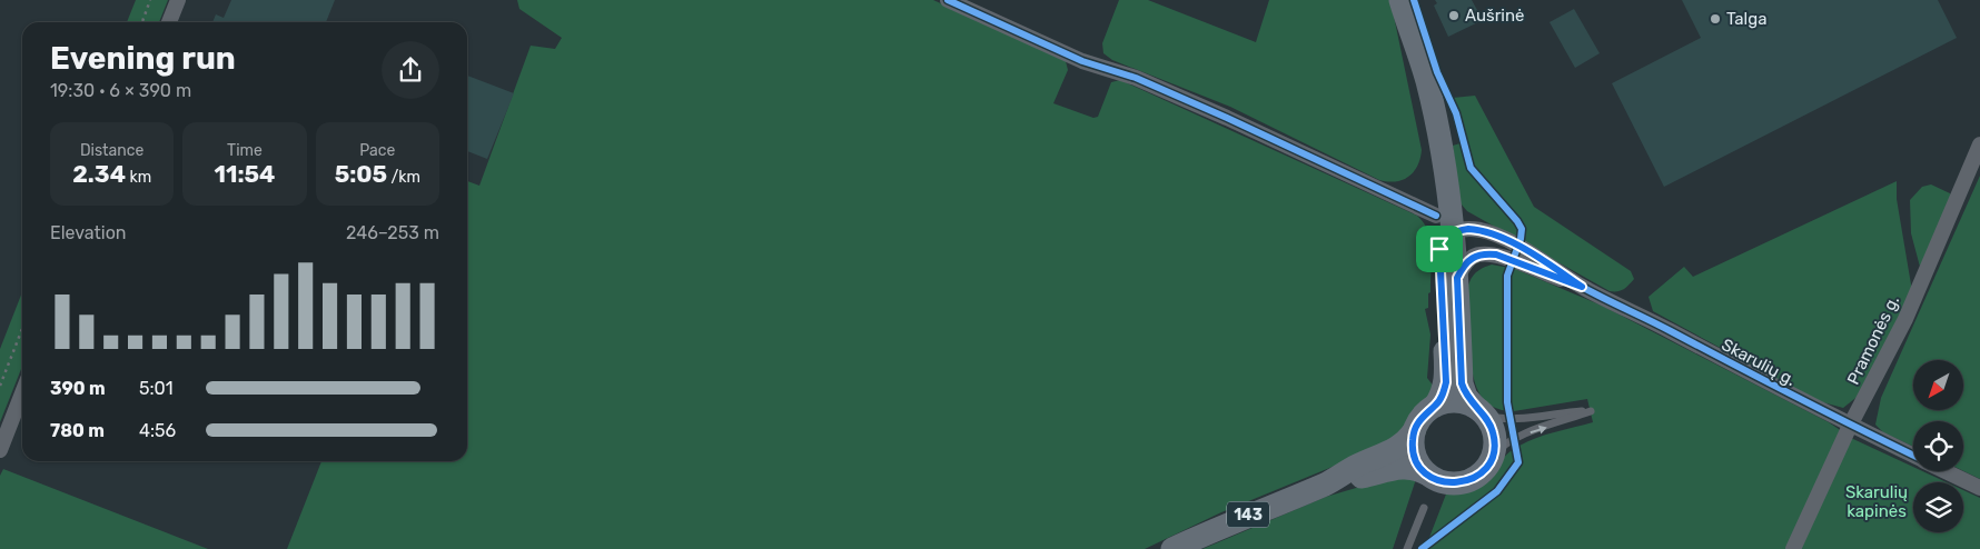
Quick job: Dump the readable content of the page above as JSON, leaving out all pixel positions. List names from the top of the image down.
{
  "streets": {
    "main road": ["143"],
    "street": ["Pramonės g.", "Skarulių g."]
  },
  "crossings": [
    ["Pramonės g.", "Skarulių g."],
    ["Skarulių g.", "143"]
  ],
  "parks": ["Skarulių kapinės"],
  "places": ["Aušrinė", "Talga"],
  "north": "bottom left",
  "page": {
    "heading": ["Evening run", "19:30 · 6 × 390 m"],
    "stats": [
      ["Distance", "2.34 km"],
      ["Time", "11:54"],
      ["Pace", "5:05 /km"]
    ],
    "chart": ["Elevation", "246–253 m"],
    "list": [
      {
        "name": "390 m",
        "note": "5:01"
      },
      {
        "name": "780 m",
        "note": "4:56"
      }
    ]
  }
}
